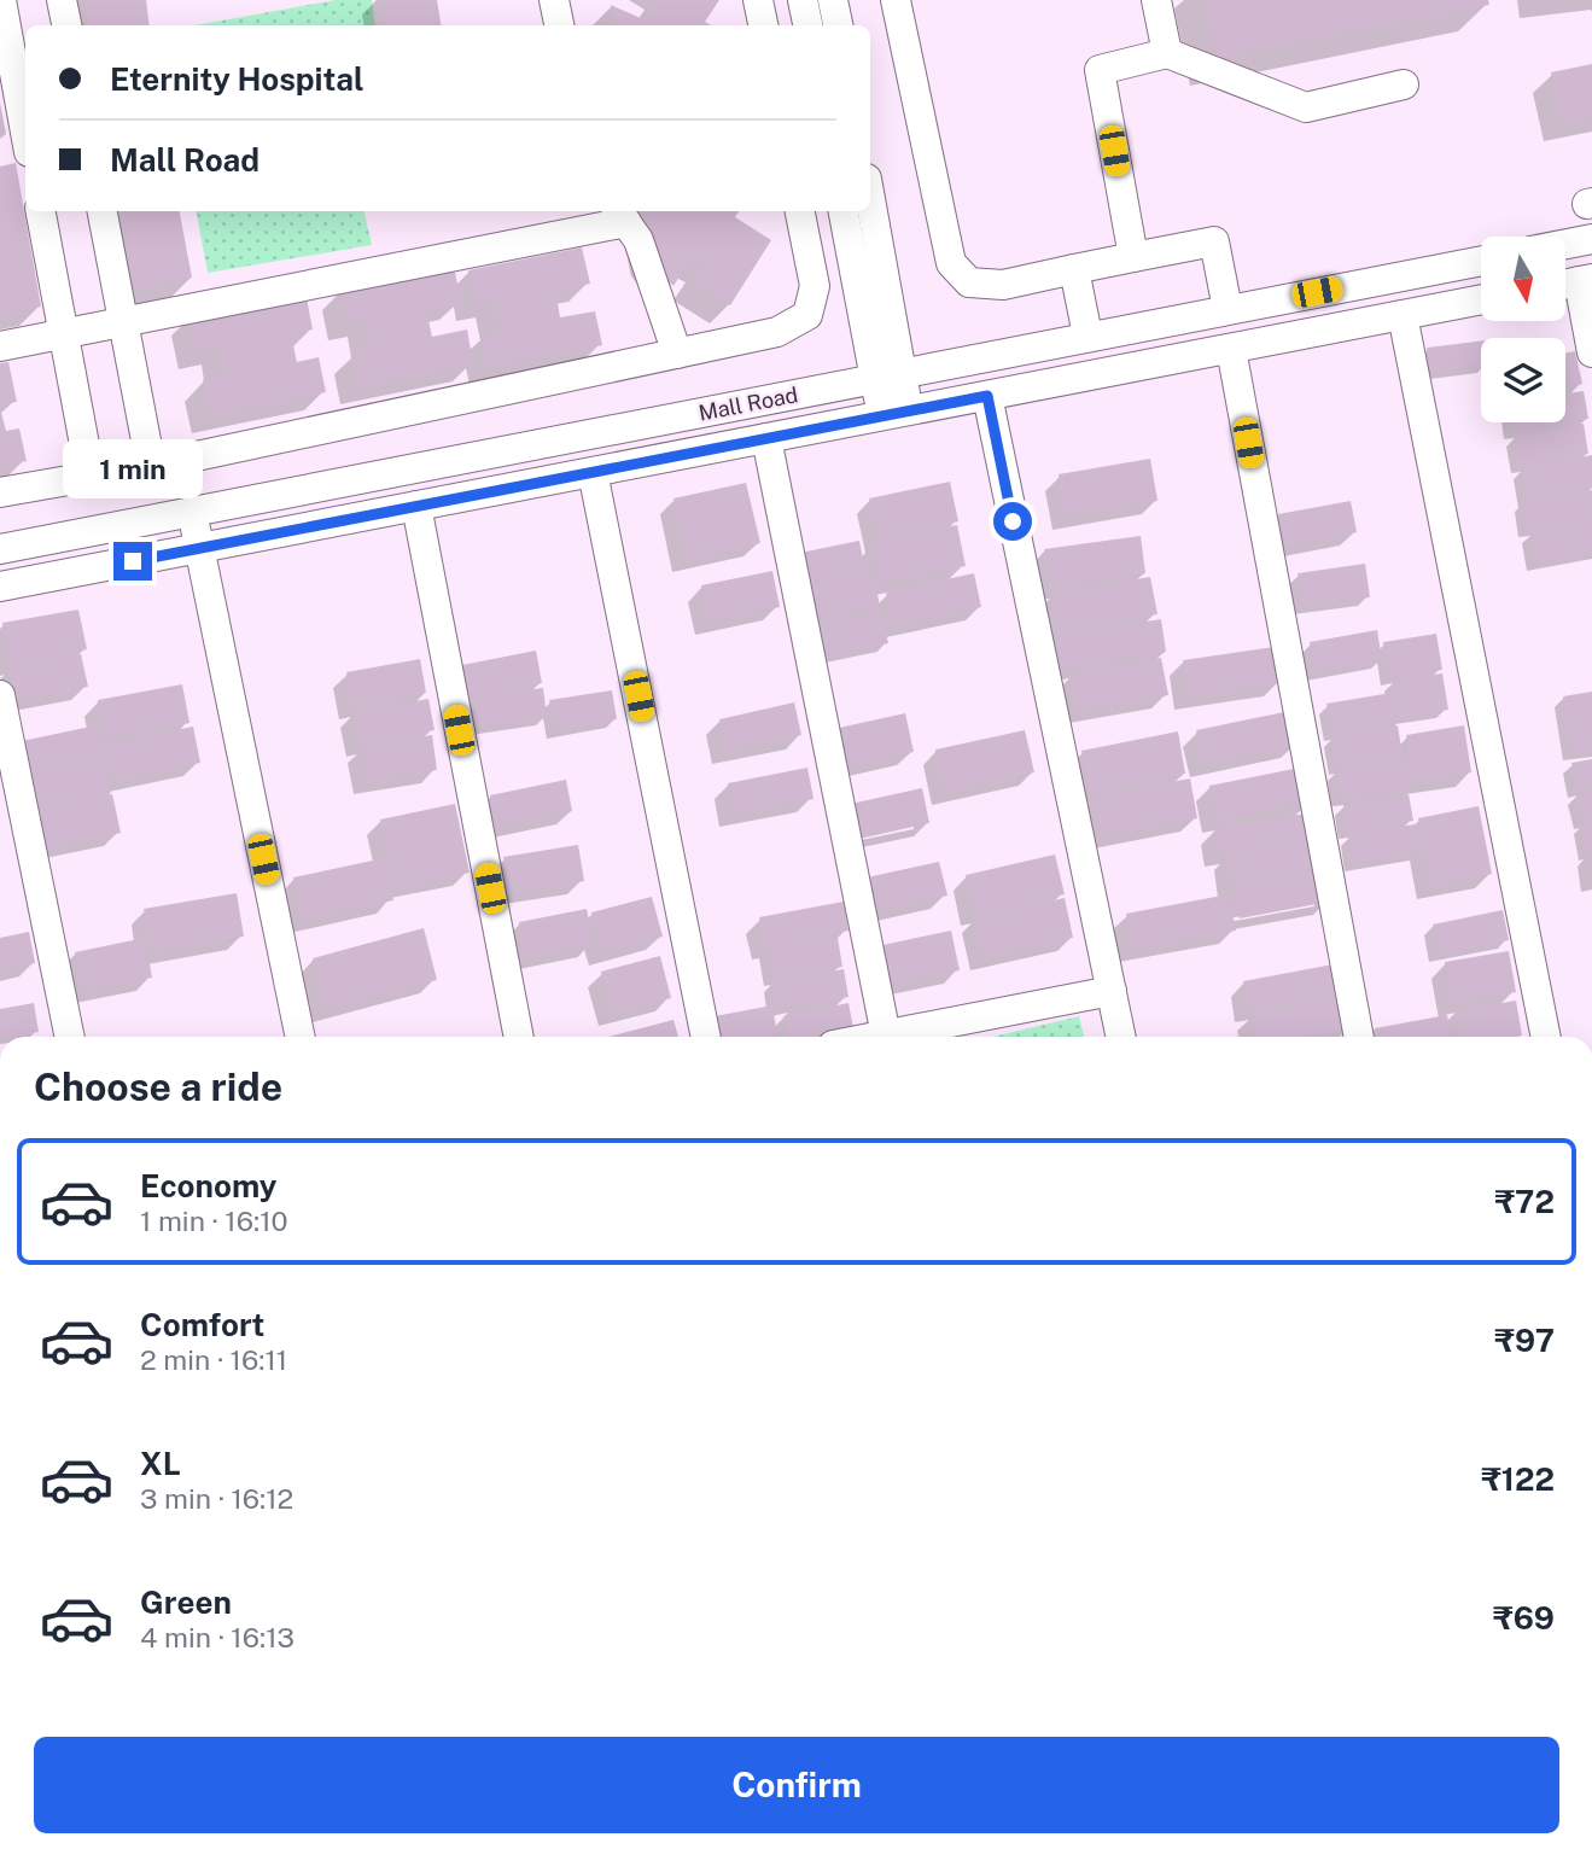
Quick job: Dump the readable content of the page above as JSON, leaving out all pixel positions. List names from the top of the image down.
{
  "streets": {
    "street": ["Mall Road"]
  },
  "north": "bottom",
  "page": {
    "banner": ["Eternity Hospital", "Mall Road"],
    "bubble": "1 min",
    "heading": "Choose a ride",
    "list": [
      {
        "name": "Economy",
        "note": "1 min · 16:10",
        "value": "₹72"
      },
      {
        "name": "Comfort",
        "note": "2 min · 16:11",
        "value": "₹97"
      },
      {
        "name": "XL",
        "note": "3 min · 16:12",
        "value": "₹122"
      },
      {
        "name": "Green",
        "note": "4 min · 16:13",
        "value": "₹69"
      }
    ],
    "buttons": "Confirm"
  }
}
